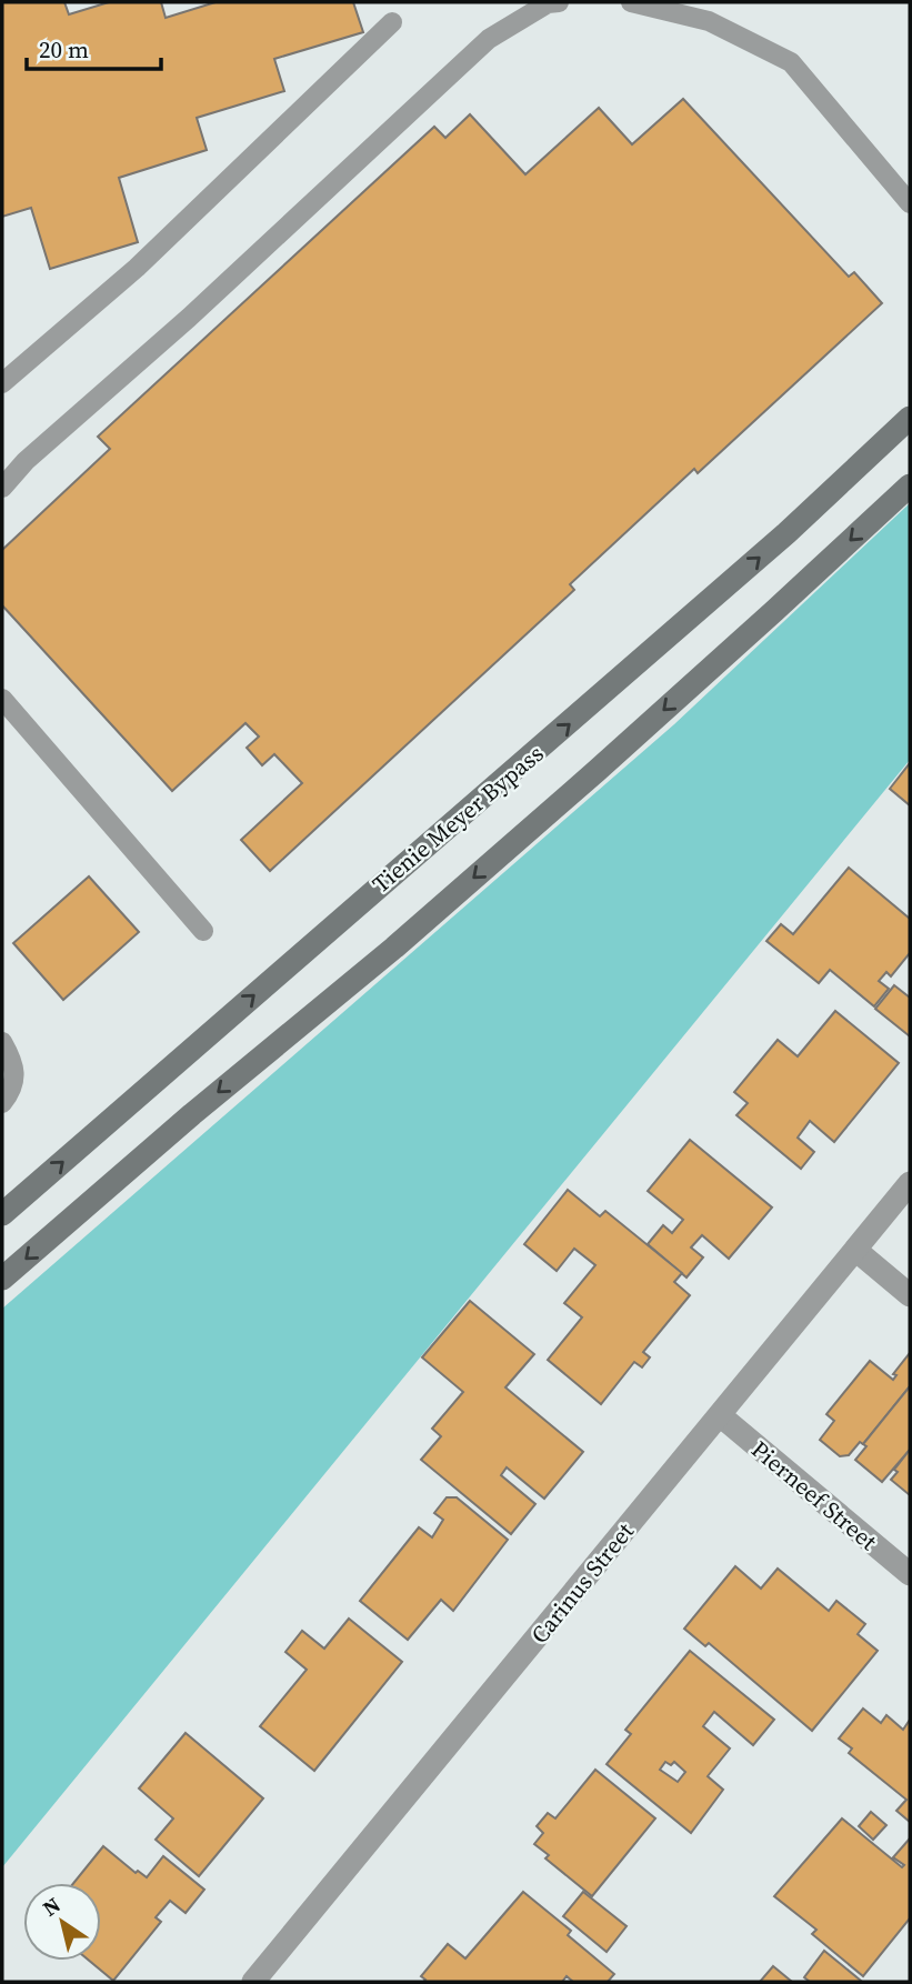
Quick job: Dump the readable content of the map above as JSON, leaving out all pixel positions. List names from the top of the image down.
{
  "streets": {
    "street": ["Tienie Meyer Bypass", "Pierneef Street", "Carinus Street"]
  },
  "crossings": [
    ["Pierneef Street", "Carinus Street"]
  ],
  "scale_bar": "20 m",
  "north": "top left"
}
